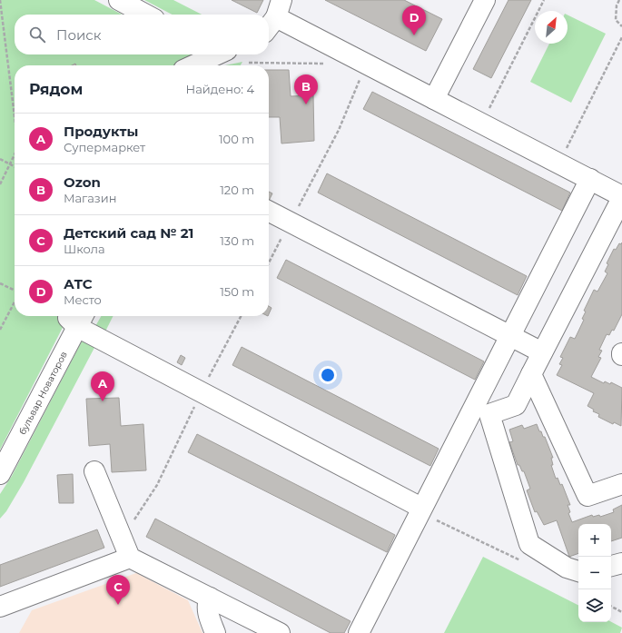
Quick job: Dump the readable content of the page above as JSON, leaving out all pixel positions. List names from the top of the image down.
{
  "streets": {
    "street": ["бульвар Новаторов"]
  },
  "north": "top right",
  "page": {
    "pins": [
      "D",
      "B",
      "A",
      "C"
    ],
    "search": "Поиск",
    "heading": ["Рядом", "Найдено: 4"],
    "list": [
      {
        "mark": "A",
        "name": "Продукты",
        "note": "Супермаркет",
        "value": "100 m"
      },
      {
        "mark": "B",
        "name": "Ozon",
        "note": "Магазин",
        "value": "120 m"
      },
      {
        "mark": "C",
        "name": "Детский сад № 21",
        "note": "Школа",
        "value": "130 m"
      },
      {
        "mark": "D",
        "name": "АТС",
        "note": "Место",
        "value": "150 m"
      }
    ],
    "map_buttons": ["+", "−"]
  }
}
